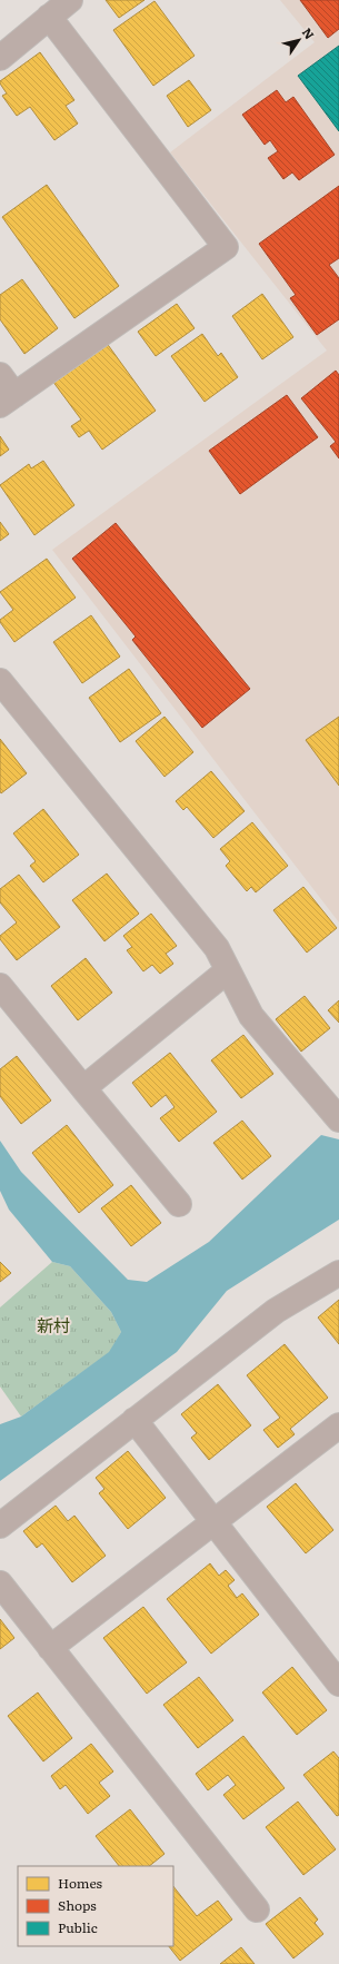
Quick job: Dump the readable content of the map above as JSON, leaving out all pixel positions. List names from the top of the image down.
{
  "districts": ["新村"],
  "legend": ["Homes", "Shops", "Public"],
  "north": "top right"
}
